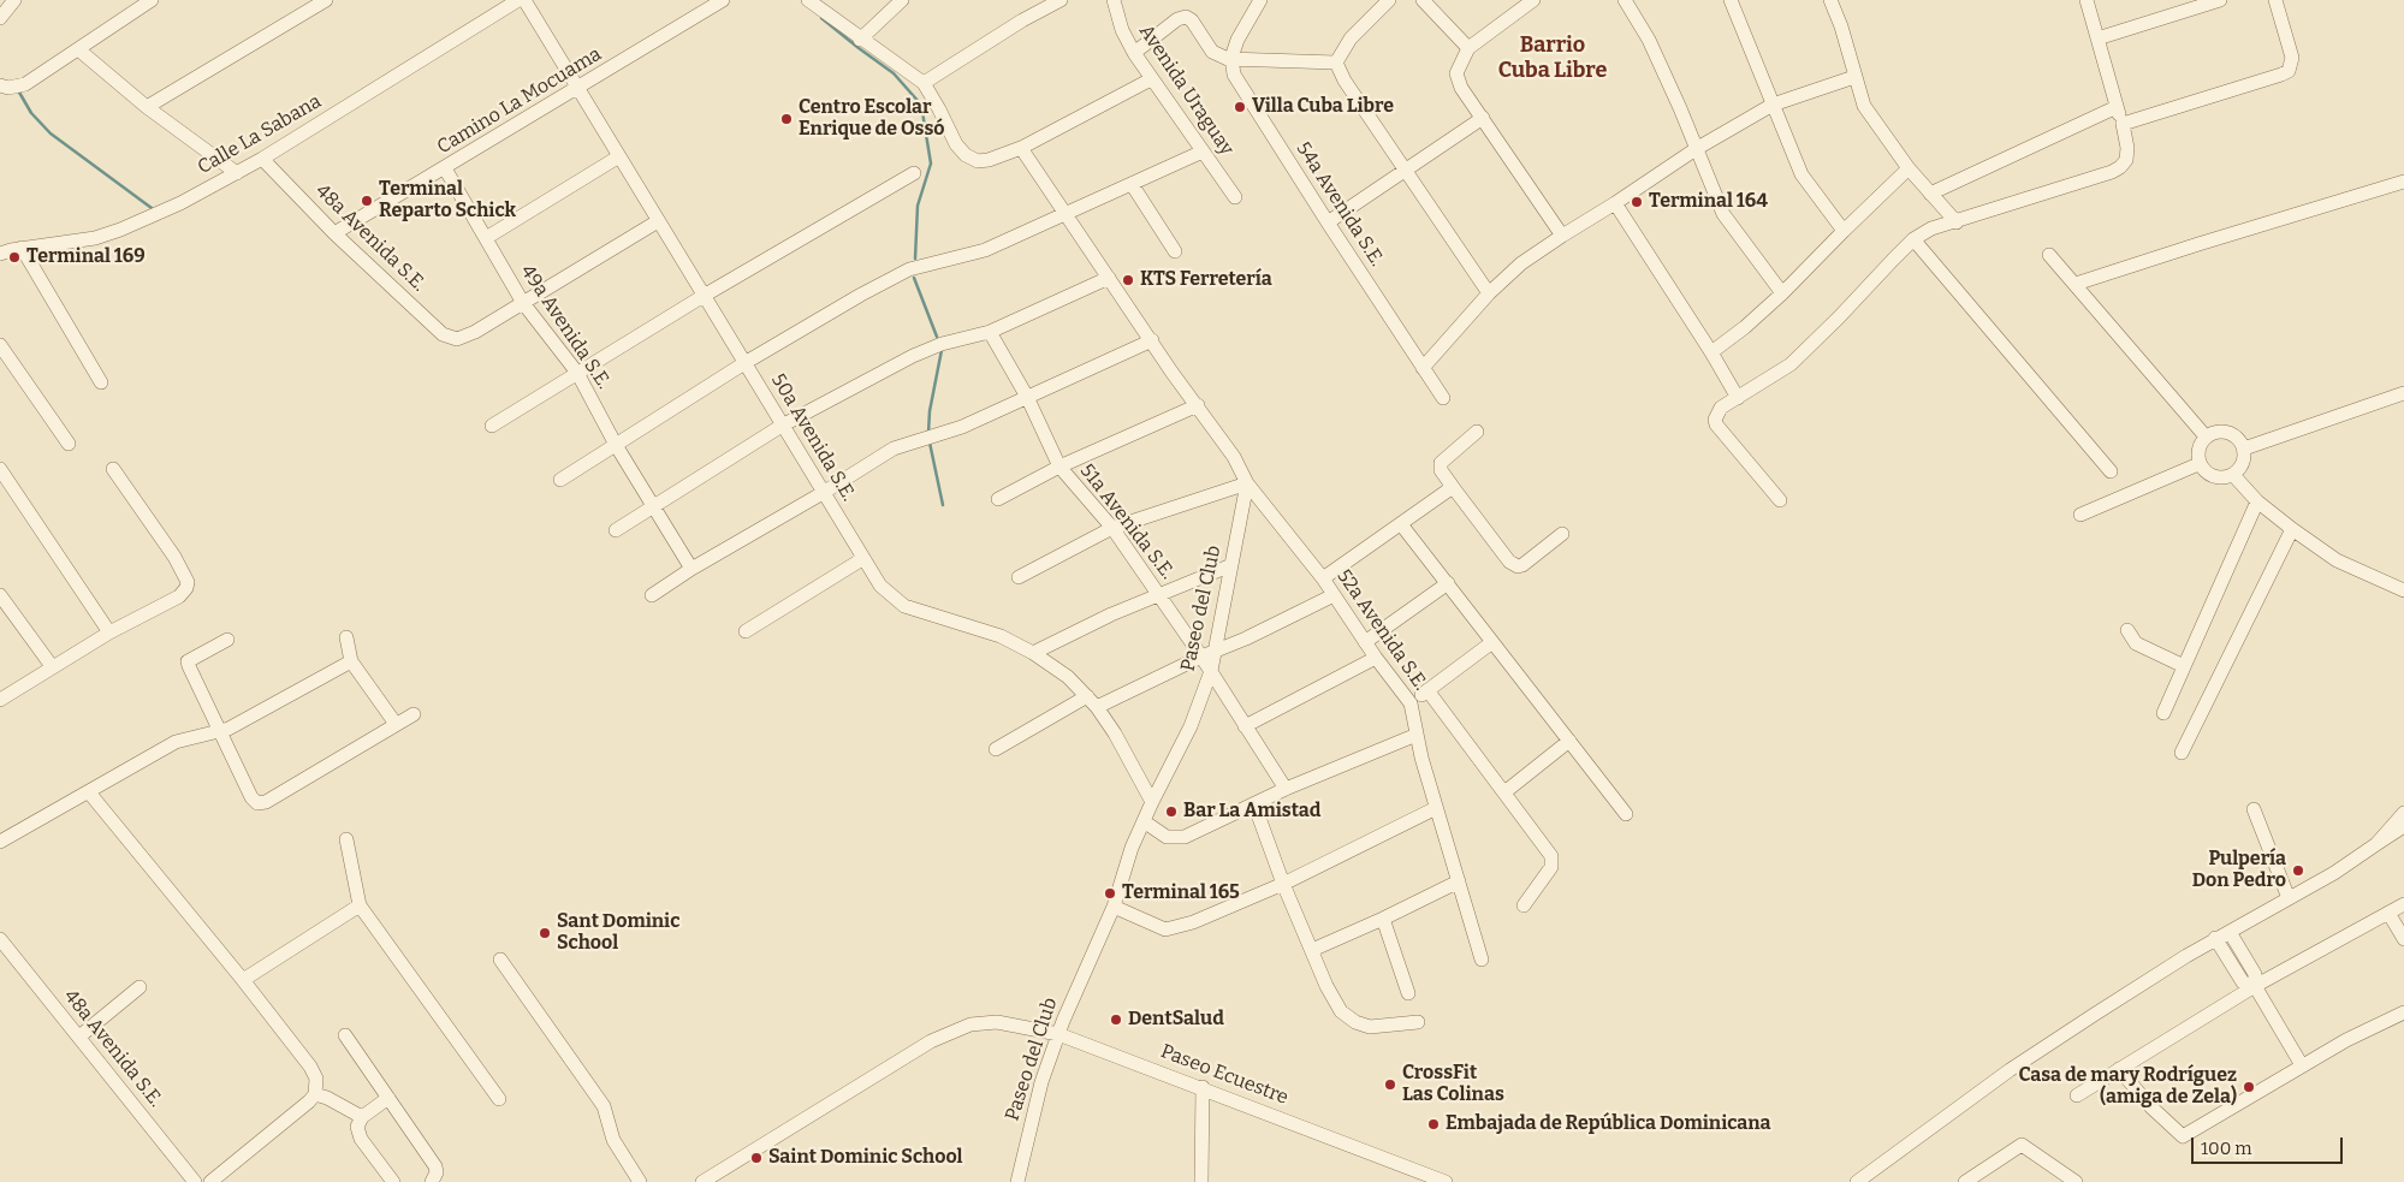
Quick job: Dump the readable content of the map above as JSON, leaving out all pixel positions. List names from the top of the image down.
{
  "streets": {
    "street": [
      "Avenida Uraguay",
      "Camino La Mocuama",
      "Calle La Sabana",
      "54a Avenida S.E.",
      "48a Avenida S.E.",
      "49a Avenida S.E.",
      "50a Avenida S.E.",
      "51a Avenida S.E.",
      "Paseo del Club",
      "52a Avenida S.E.",
      "Paseo Ecuestre"
    ]
  },
  "crossings": [
    ["Camino La Mocuama", "48a Avenida S.E."],
    ["Camino La Mocuama", "49a Avenida S.E."],
    ["Camino La Mocuama", "50a Avenida S.E."],
    ["Calle La Sabana", "48a Avenida S.E."],
    ["48a Avenida S.E.", "49a Avenida S.E."],
    ["50a Avenida S.E.", "Paseo del Club"],
    ["51a Avenida S.E.", "Paseo del Club"],
    ["Paseo del Club", "52a Avenida S.E."],
    ["Paseo del Club", "Paseo Ecuestre"]
  ],
  "districts": ["Barrio Cuba Libre"],
  "places": [
    "Villa Cuba Libre",
    "Centro Escolar Enrique de Ossó",
    "Terminal Reparto Schick",
    "Terminal 164",
    "Terminal 169",
    "KTS Ferretería",
    "Bar La Amistad",
    "Pulpería Don Pedro",
    "Terminal 165",
    "Sant Dominic School",
    "DentSalud",
    "CrossFit Las Colinas",
    "Casa de mary Rodríguez (amiga de Zela)",
    "Embajada de República Dominicana",
    "Saint Dominic School"
  ],
  "scale_bar": "100 m"
}
